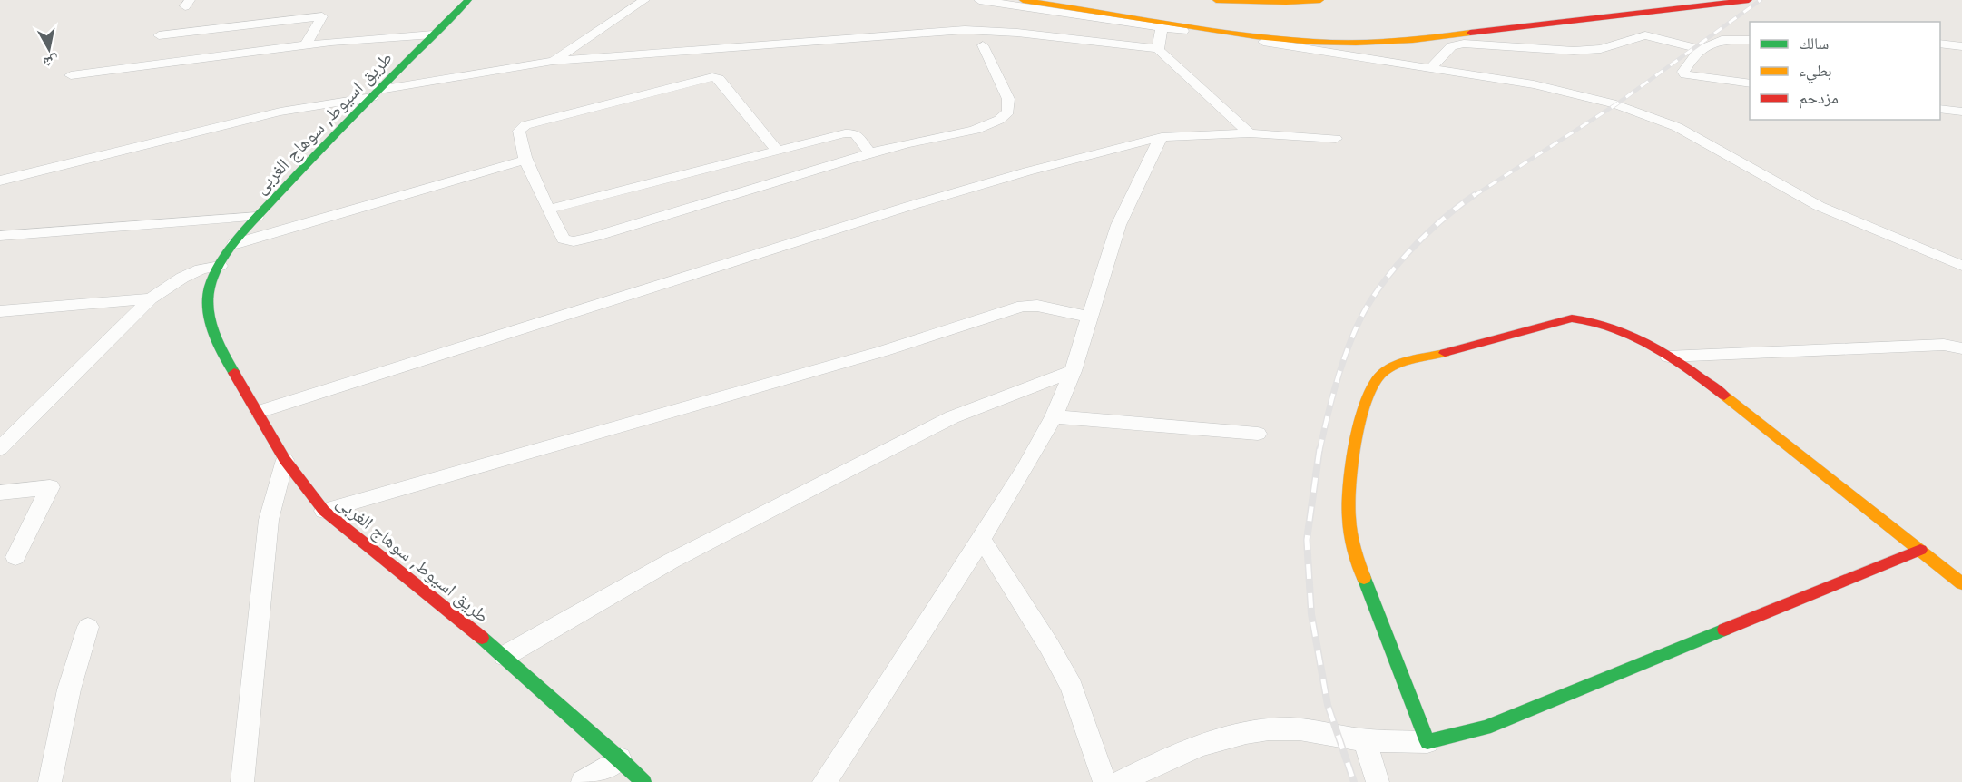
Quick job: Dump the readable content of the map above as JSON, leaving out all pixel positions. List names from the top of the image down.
{
  "streets": {
    "main road": ["طريق اسيوط, سوهاج الغربى"]
  },
  "legend": ["سالك", "بطيء", "مزدحم"],
  "north": "bottom"
}
